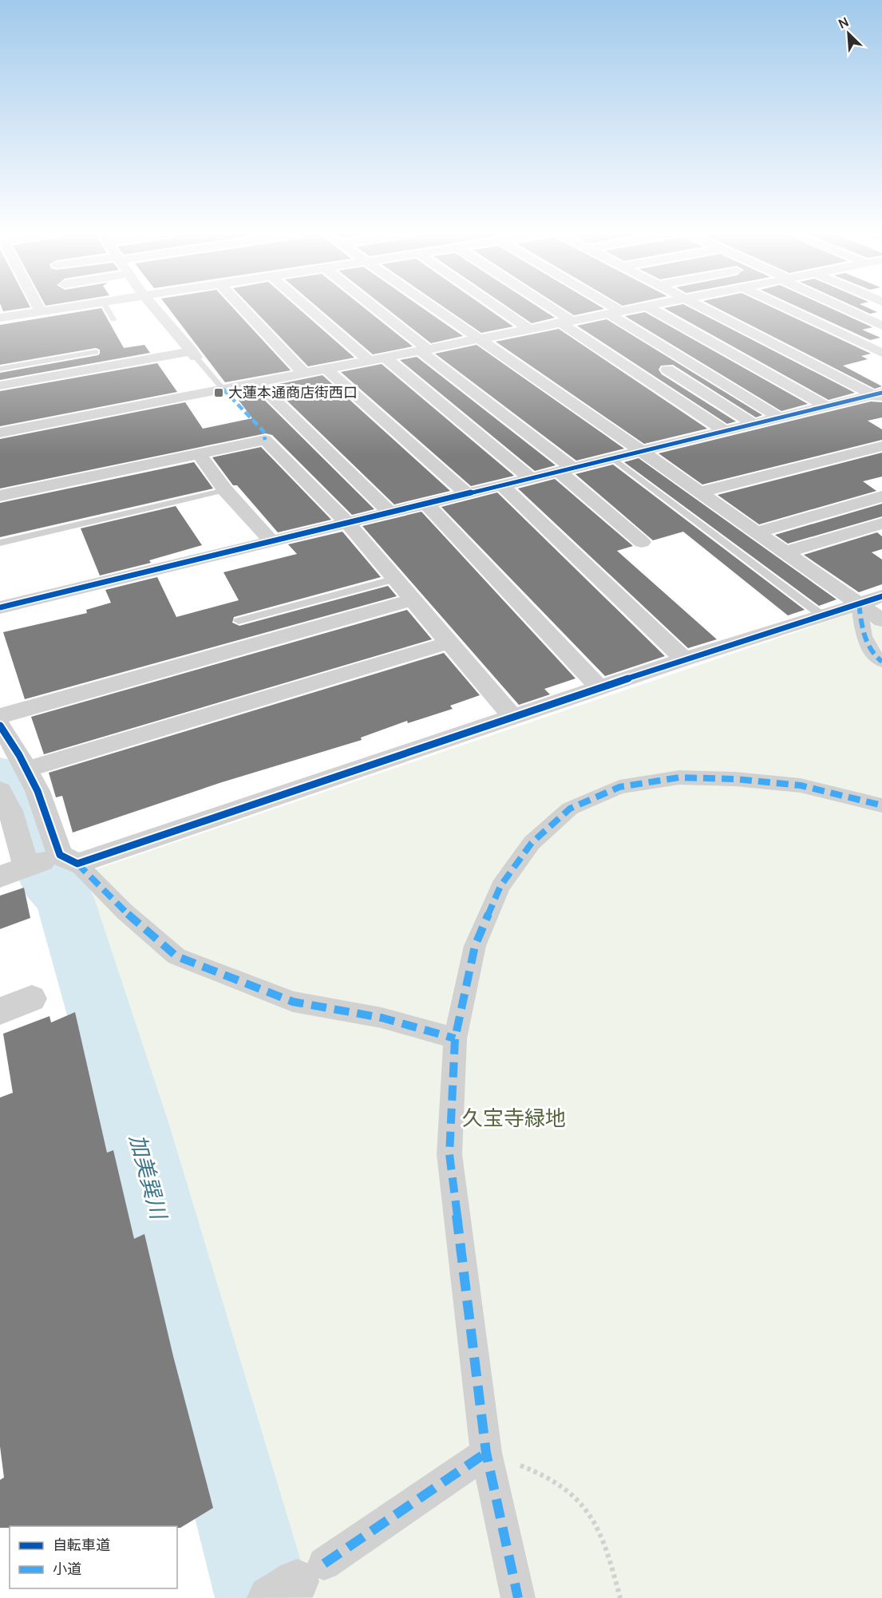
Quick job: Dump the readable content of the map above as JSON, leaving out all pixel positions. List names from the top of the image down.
{
  "water": ["加美巽川"],
  "parks": ["久宝寺緑地"],
  "places": {
    "transit": ["大蓮本通商店街西口"]
  },
  "legend": ["自転車道", "小道"],
  "north": "top left"
}
